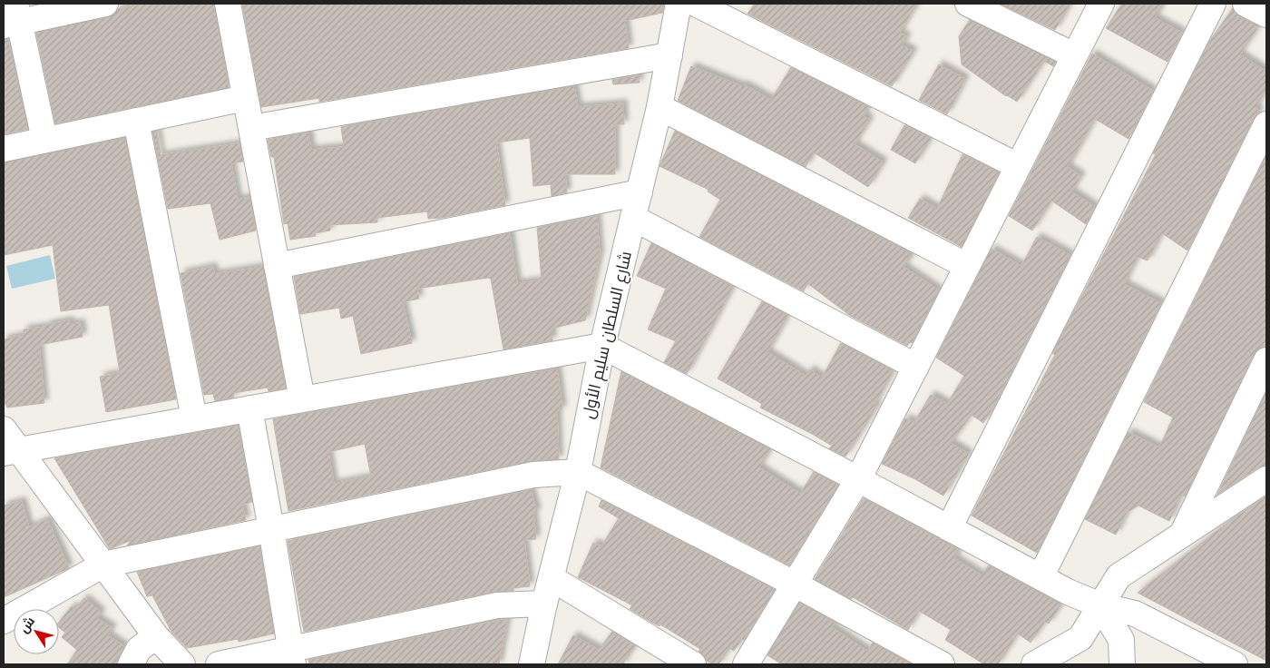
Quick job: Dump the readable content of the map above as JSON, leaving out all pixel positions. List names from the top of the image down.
{
  "streets": {
    "street": ["شارع السلطان سليم الأول"]
  },
  "north": "top left"
}
